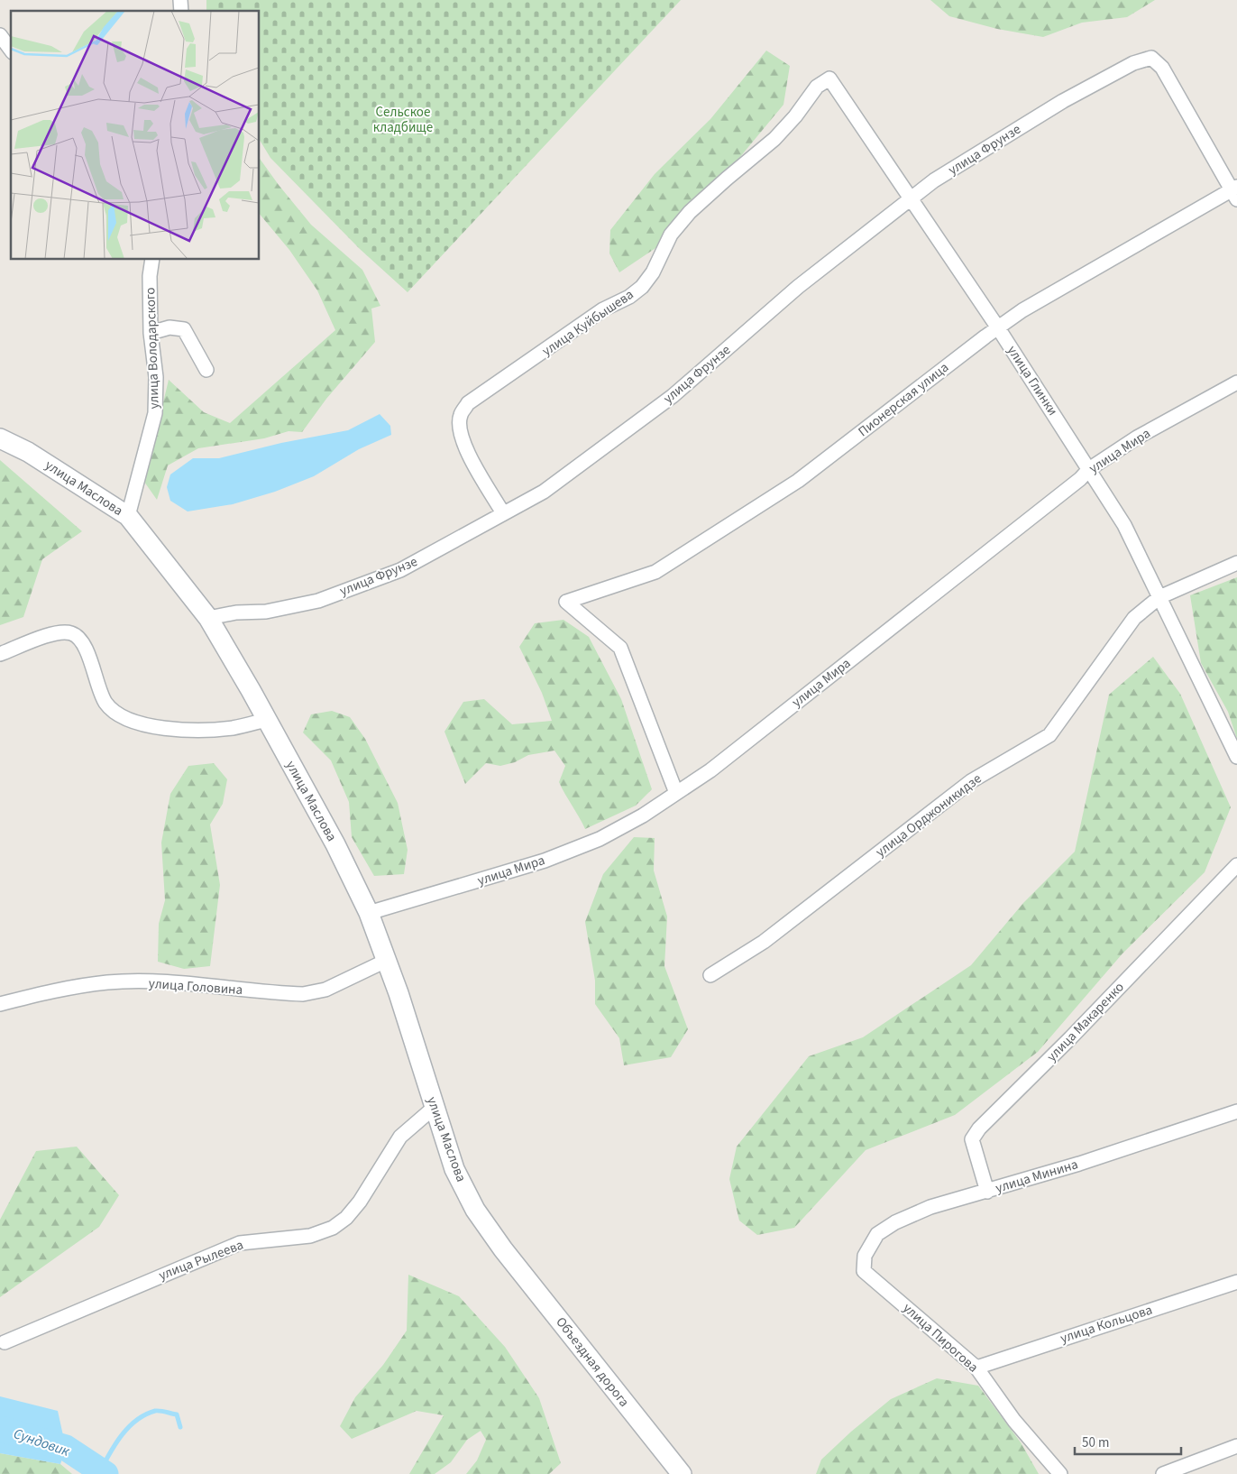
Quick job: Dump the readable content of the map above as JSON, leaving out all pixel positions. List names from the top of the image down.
{
  "streets": {
    "main road": ["улица Маслова", "Объездная дорога"],
    "street": [
      "улица Фрунзе",
      "улица Куйбышева",
      "улица Володарского",
      "улица Глинки",
      "Пионерская улица",
      "улица Мира",
      "улица Орджоникидзе",
      "улица Головина",
      "улица Макаренко",
      "улица Минина",
      "улица Рылеева",
      "улица Кольцова",
      "улица Пирогова"
    ]
  },
  "crossings": [
    ["улица Фрунзе", "улица Куйбышева"],
    ["улица Фрунзе", "улица Глинки"],
    ["улица Фрунзе", "Пионерская улица"],
    ["улица Фрунзе", "улица Маслова"],
    ["улица Куйбышева", "улица Глинки"],
    ["улица Володарского", "улица Маслова"],
    ["улица Глинки", "Пионерская улица"],
    ["улица Глинки", "улица Мира"],
    ["улица Глинки", "улица Орджоникидзе"],
    ["Пионерская улица", "улица Мира"],
    ["улица Мира", "улица Маслова"],
    ["улица Маслова", "улица Головина"],
    ["улица Маслова", "улица Рылеева"],
    ["улица Маслова", "Объездная дорога"],
    ["улица Макаренко", "улица Минина"],
    ["улица Минина", "улица Пирогова"],
    ["улица Кольцова", "улица Пирогова"]
  ],
  "water": ["Сундовик"],
  "parks": ["Сельское кладбище"],
  "scale_bar": "50 m"
}
